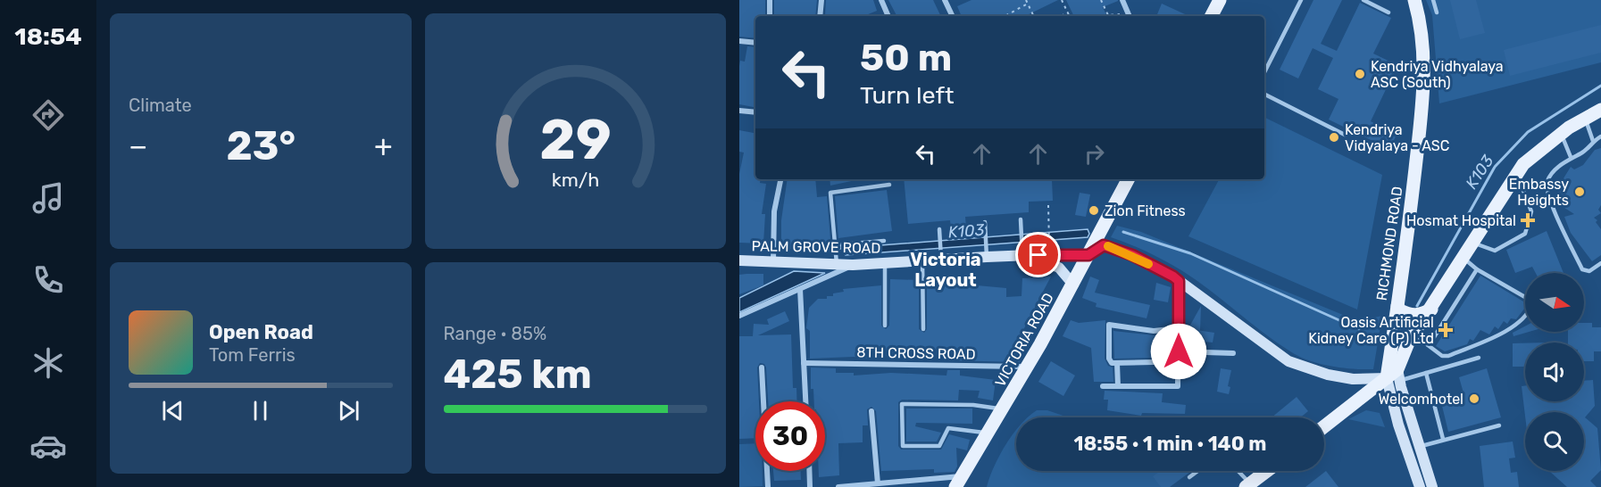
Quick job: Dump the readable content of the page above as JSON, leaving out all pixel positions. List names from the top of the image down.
{
  "streets": {
    "main road": ["RICHMOND ROAD", "VICTORIA ROAD"],
    "street": ["PALM GROVE ROAD", "8TH CROSS ROAD"]
  },
  "crossings": [
    ["RICHMOND ROAD", "PALM GROVE ROAD"],
    ["PALM GROVE ROAD", "VICTORIA ROAD"],
    ["VICTORIA ROAD", "8TH CROSS ROAD"]
  ],
  "districts": ["Victoria Layout"],
  "water": ["K103"],
  "places": {
    "other": [
      "Kendriya Vidhyalaya ASC (South)",
      "Kendriya Vidyalaya - ASC",
      "Embassy Heights",
      "Zion Fitness",
      "Welcomhotel"
    ],
    "health": ["Hosmat Hospital", "Oasis Artificial Kidney Care (P) Ltd"]
  },
  "north": "right",
  "page": {
    "tabs": "18:54",
    "tile": [
      "Climate",
      ["Range · 85%", "425 km"]
    ],
    "turn": ["50 m", "Turn left"],
    "heat": ["−", "23°", "+"],
    "song": ["Open Road", "Tom Ferris"],
    "limit": "30",
    "trip": "18:55 · 1 min · 140 m",
    "gauge": ["29", "km/h"]
  }
}
